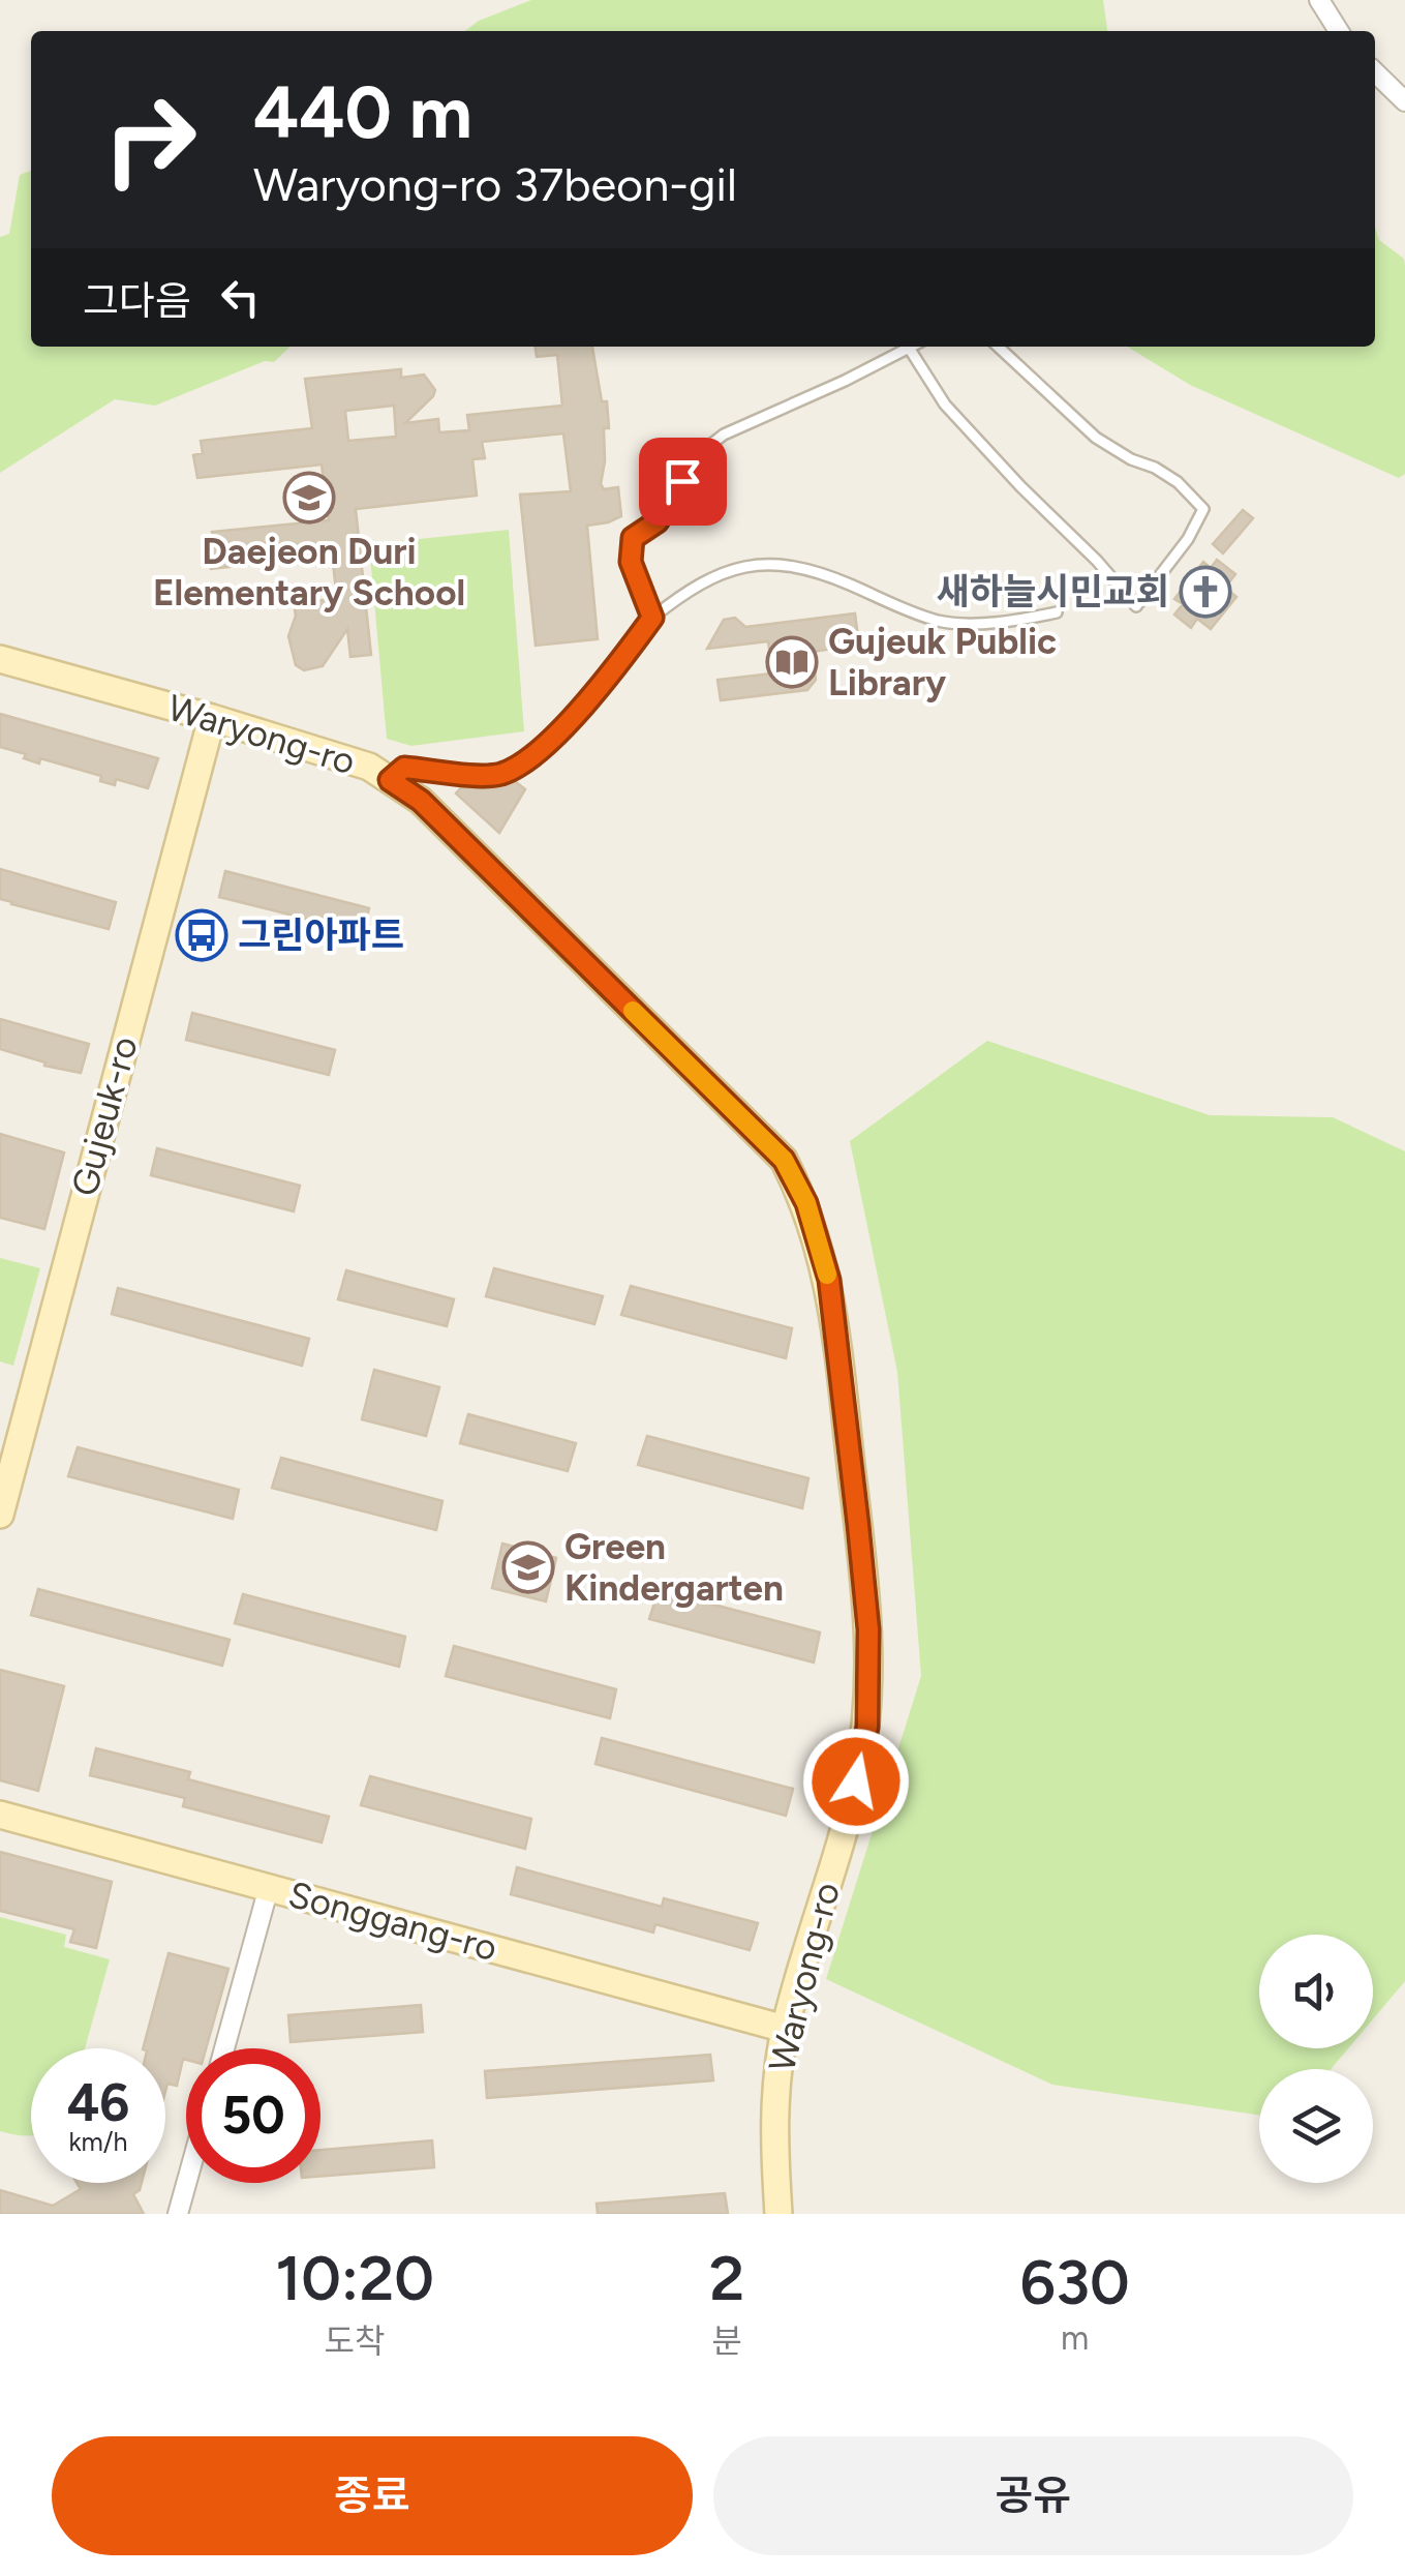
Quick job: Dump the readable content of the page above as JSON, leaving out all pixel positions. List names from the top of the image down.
{
  "streets": {
    "main road": ["Waryong-ro", "Gujeuk-ro", "Songgang-ro"]
  },
  "crossings": [
    ["Waryong-ro", "Gujeuk-ro"],
    ["Waryong-ro", "Songgang-ro"]
  ],
  "places": {
    "school or university": ["Daejeon Duri Elementary School", "Green Kindergarten"],
    "church": ["새하늘시민교회"],
    "library": ["Gujeuk Public Library"],
    "bus stop": ["그린아파트"]
  },
  "page": {
    "turn": ["440 m", "Waryong-ro 37beon-gil"],
    "then": "그다음",
    "speed": "46 km/h",
    "limit": "50",
    "eta": [
      "10:20",
      "도착",
      "2",
      "분",
      "630",
      "m"
    ],
    "buttons": ["종료", "공유"]
  }
}
